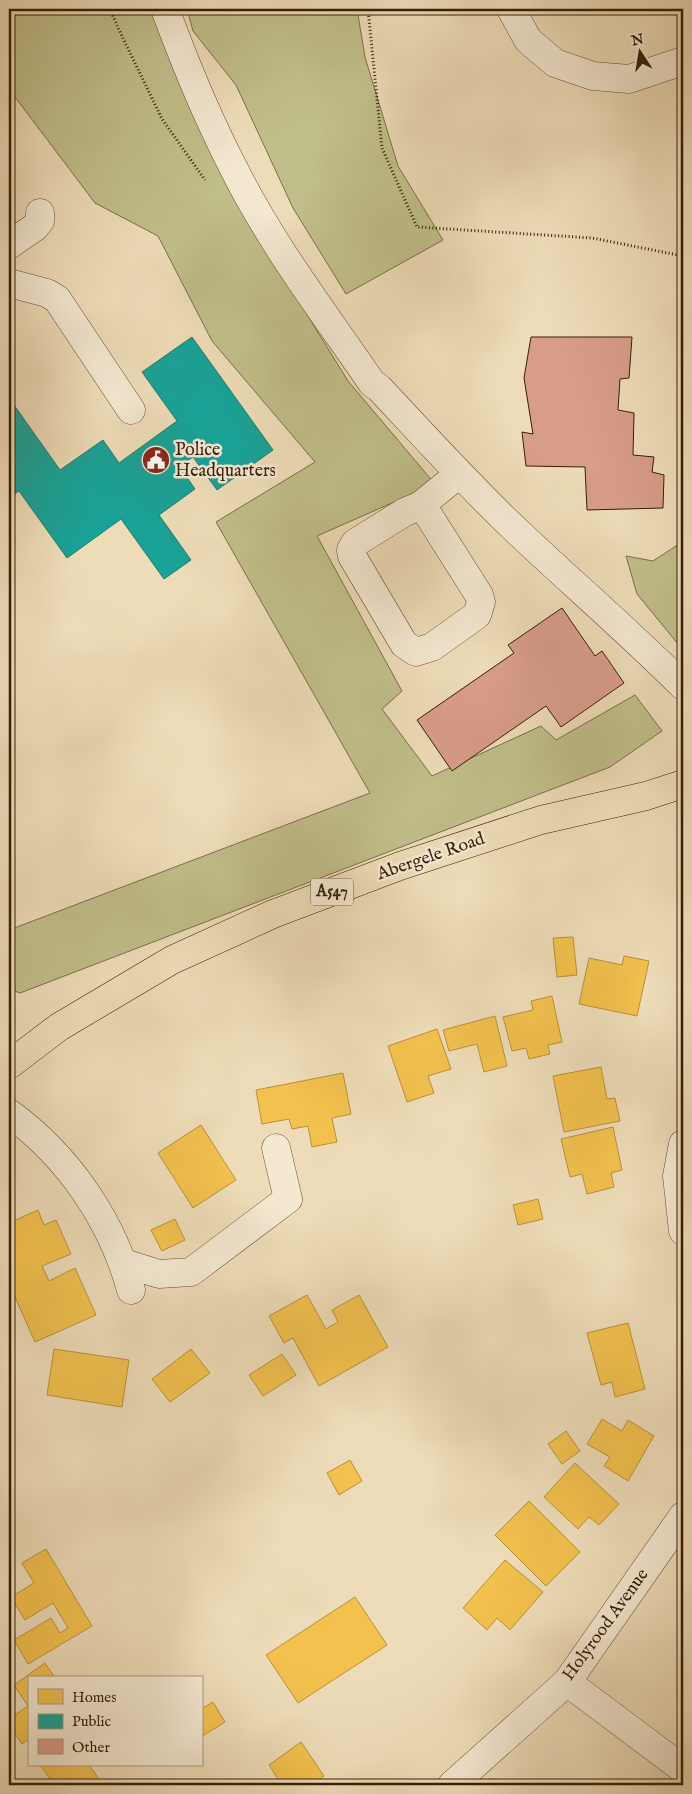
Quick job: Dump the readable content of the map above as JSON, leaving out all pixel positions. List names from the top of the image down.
{
  "streets": {
    "main road": ["Abergele Road", "A547"],
    "street": ["Holyrood Avenue"]
  },
  "places": {
    "public building": ["Police Headquarters"]
  },
  "legend": ["Homes", "Public", "Other"],
  "north": "top"
}
